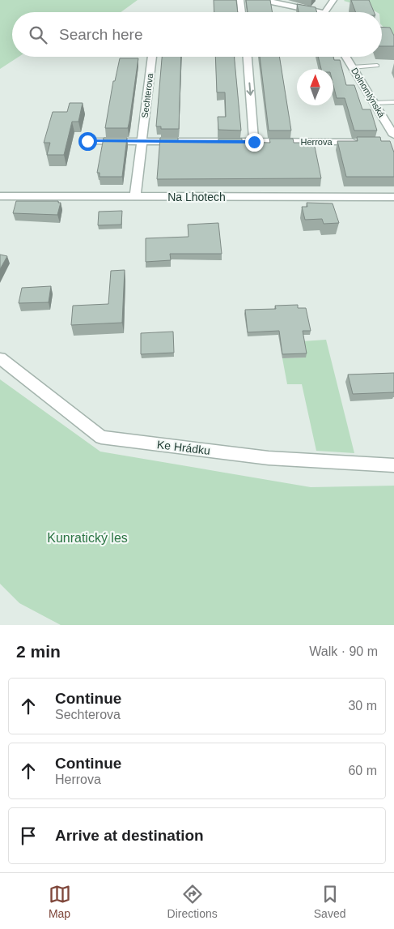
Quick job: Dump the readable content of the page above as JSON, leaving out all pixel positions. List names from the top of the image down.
{
  "streets": {
    "street": [
      "Dolnomlýnská",
      "Sechterova",
      "Herrova",
      "Na Lhotech",
      "Ke Hrádku"
    ]
  },
  "crossings": [
    ["Sechterova", "Herrova"],
    ["Sechterova", "Na Lhotech"]
  ],
  "parks": ["Kunratický les"],
  "north": "top",
  "page": {
    "search": "Search here",
    "heading": ["2 min", "Walk · 90 m"],
    "list": [
      ["Continue", "Sechterova", "30 m"],
      ["Continue", "Herrova", "60 m"],
      "Arrive at destination"
    ],
    "nav": ["Map", "Directions", "Saved"]
  }
}
